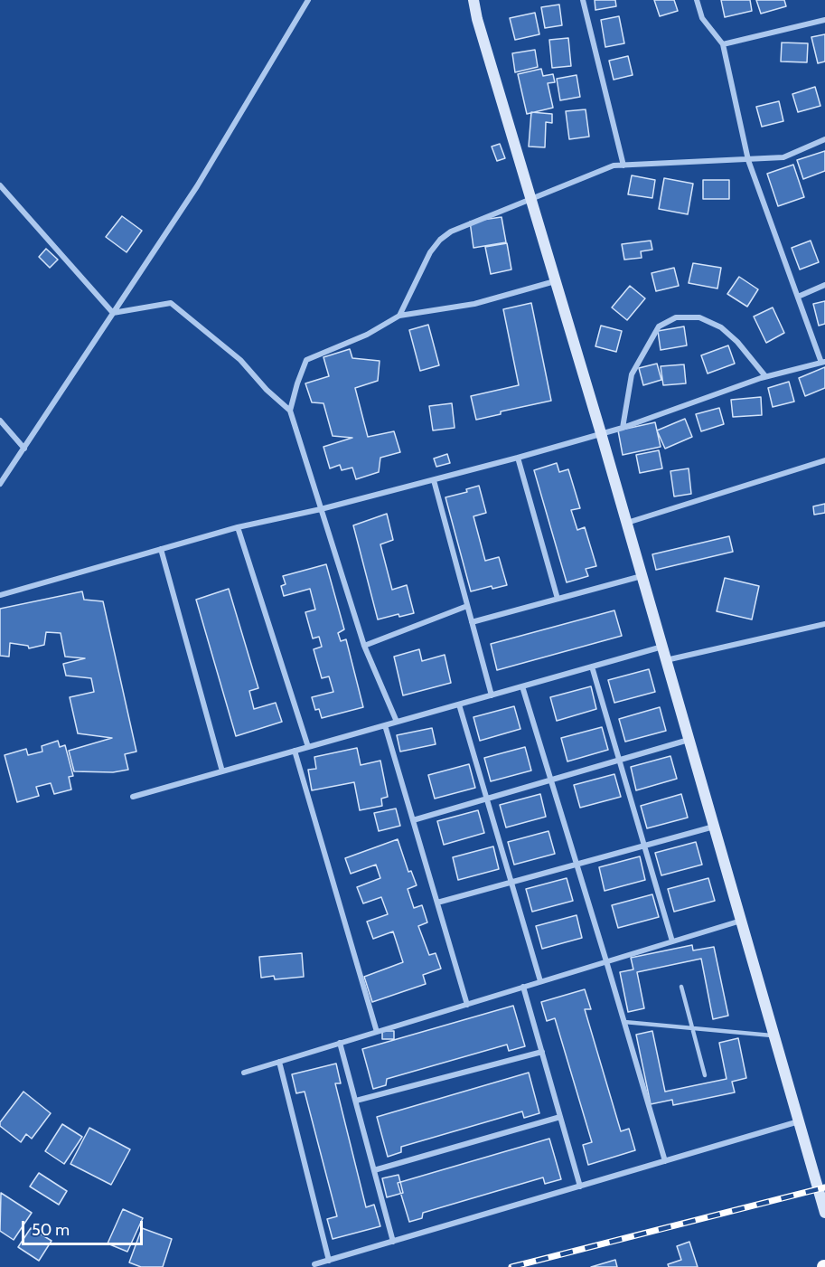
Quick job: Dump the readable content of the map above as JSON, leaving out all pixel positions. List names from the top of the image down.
{
  "scale_bar": "50 m"
}
